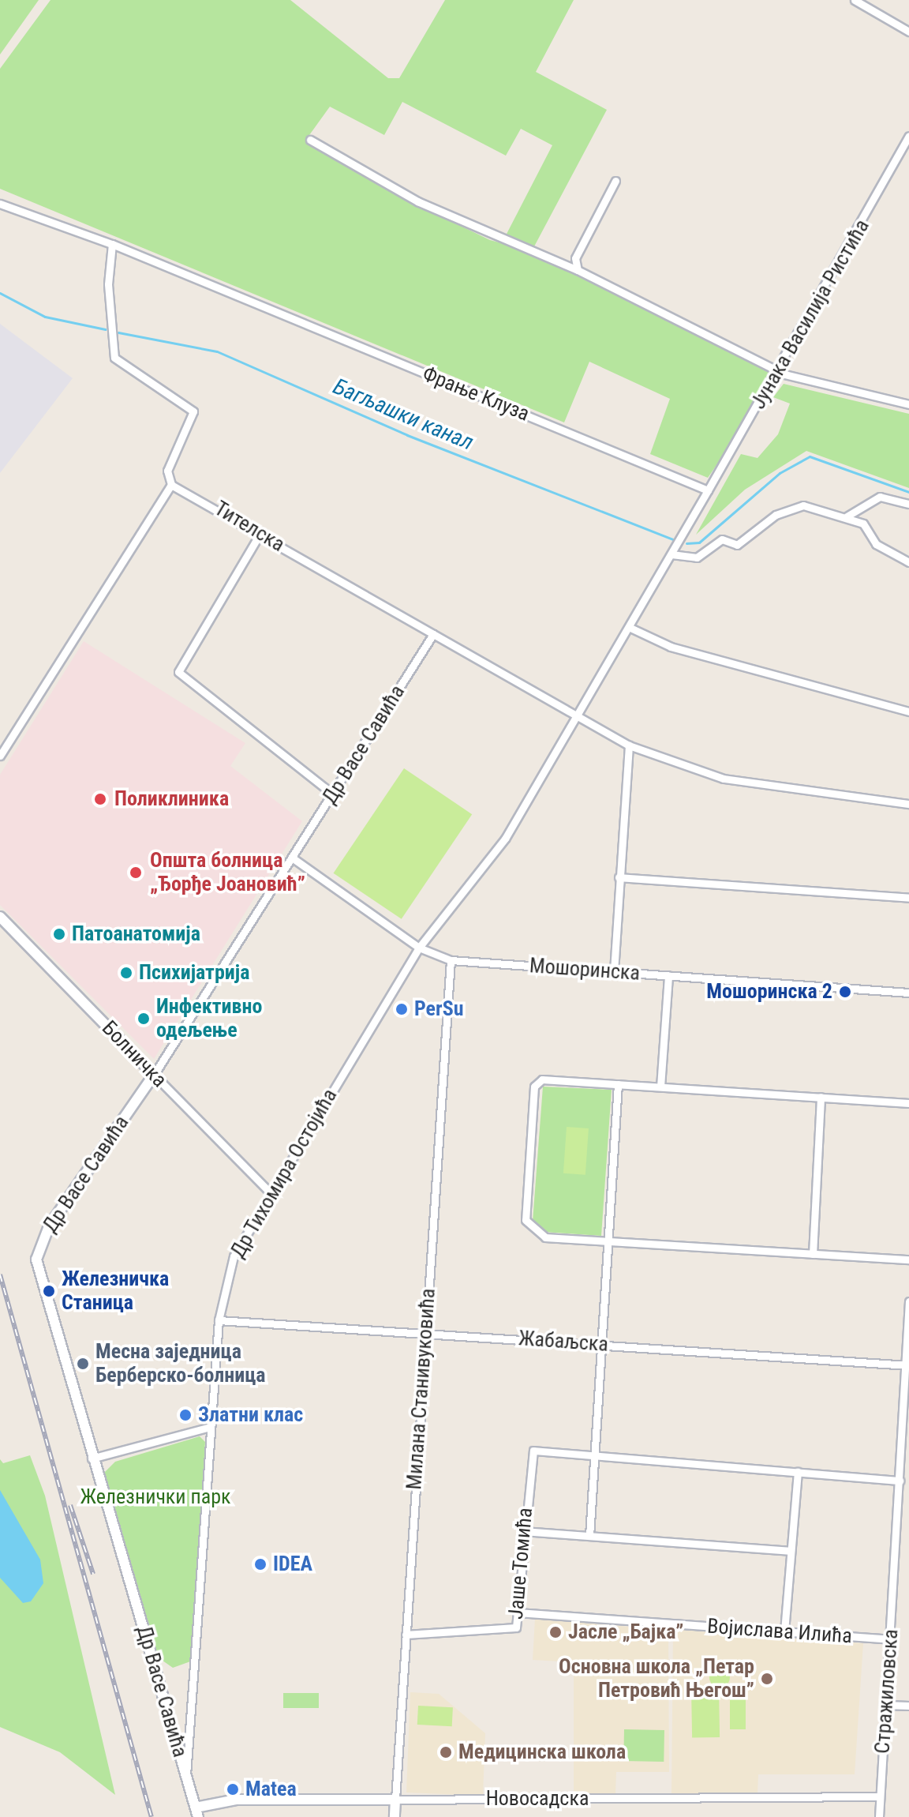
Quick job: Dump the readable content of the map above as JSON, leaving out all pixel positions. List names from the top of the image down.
{
  "streets": {
    "street": [
      "Јунака Василија Ристића",
      "Фрање Клуза",
      "Тителска",
      "Др Васе Савића",
      "Мошоринска",
      "Болничка",
      "Др Тихомира Остојића",
      "Жабаљска",
      "Милана Станивуковића",
      "Јаше Томића",
      "Војислава Илића",
      "Стражиловска",
      "Новосадска"
    ]
  },
  "crossings": [
    ["Јунака Василија Ристића", "Фрање Клуза"],
    ["Тителска", "Др Васе Савића"],
    ["Тителска", "Др Тихомира Остојића"],
    ["Др Васе Савића", "Мошоринска"],
    ["Др Васе Савића", "Болничка"],
    ["Др Васе Савића", "Др Тихомира Остојића"],
    ["Др Васе Савића", "Новосадска"],
    ["Мошоринска", "Др Тихомира Остојића"],
    ["Мошоринска", "Милана Станивуковића"],
    ["Болничка", "Др Тихомира Остојића"],
    ["Др Тихомира Остојића", "Жабаљска"],
    ["Жабаљска", "Милана Станивуковића"],
    ["Жабаљска", "Стражиловска"],
    ["Милана Станивуковића", "Јаше Томића"],
    ["Милана Станивуковића", "Новосадска"],
    ["Јаше Томића", "Војислава Илића"],
    ["Војислава Илића", "Стражиловска"],
    ["Стражиловска", "Новосадска"]
  ],
  "water": ["Багљашки канал"],
  "parks": ["Железнички парк"],
  "places": [
    "Поликлиника",
    "Општа болница „Ђорђе Јоановић”",
    "Патоанатомија",
    "Психијатрија",
    "Мошоринска 2",
    "PerSu",
    "Инфективно одељење",
    "Железничка Станица",
    "Месна заједница Берберско-болница",
    "Златни клас",
    "IDEA",
    "Јасле „Бајка”",
    "Основна школа „Петар Петровић Његош”",
    "Медицинска школа",
    "Matea"
  ]
}
